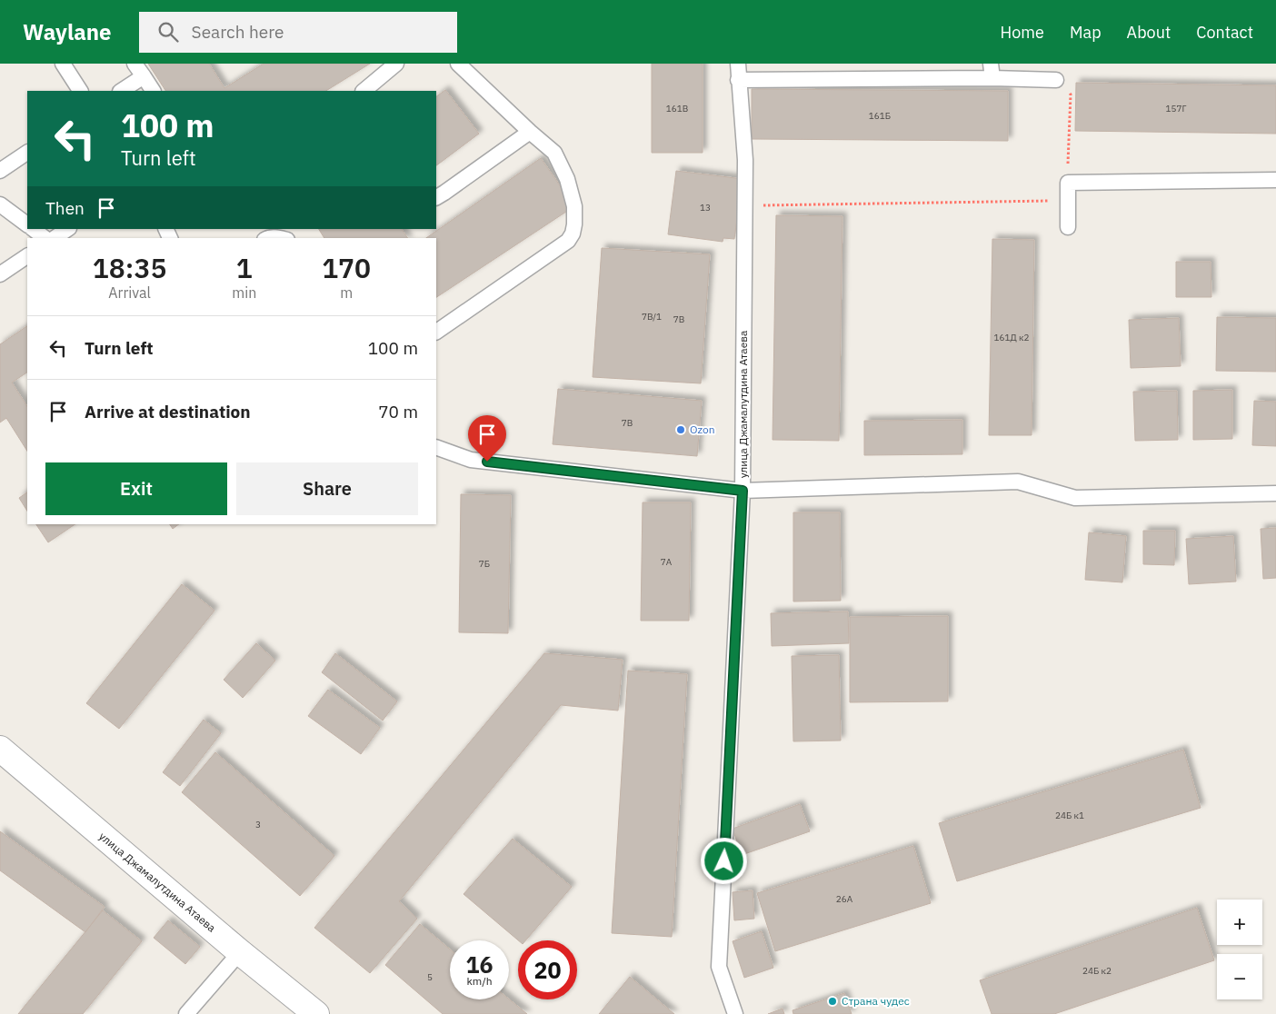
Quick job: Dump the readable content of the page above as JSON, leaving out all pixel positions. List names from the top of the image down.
{
  "streets": {
    "street": ["улица Джамалутдина Атаева"]
  },
  "places": ["Ozon", "Страна чудес"],
  "house_numbers": [
    "161В",
    "157Г",
    "161Б",
    "13",
    "7В/1",
    "7В",
    "161Д к2",
    "7В",
    "7А",
    "7Б",
    "24Б к1",
    "3",
    "26А",
    "24Б к2",
    "5"
  ],
  "page": {
    "header": "Waylane",
    "search": "Search here",
    "nav": [
      "Home",
      "Map",
      "About",
      "Contact"
    ],
    "turn": ["100 m", "Turn left"],
    "then": "Then",
    "eta": [
      "18:35",
      "Arrival",
      "1",
      "min",
      "170",
      "m"
    ],
    "list": [
      {
        "name": "Turn left",
        "value": "100 m"
      },
      {
        "name": "Arrive at destination",
        "value": "70 m"
      }
    ],
    "buttons": ["Exit", "Share"],
    "map_buttons": ["+", "−"],
    "speed": "16 km/h",
    "limit": "20"
  }
}
